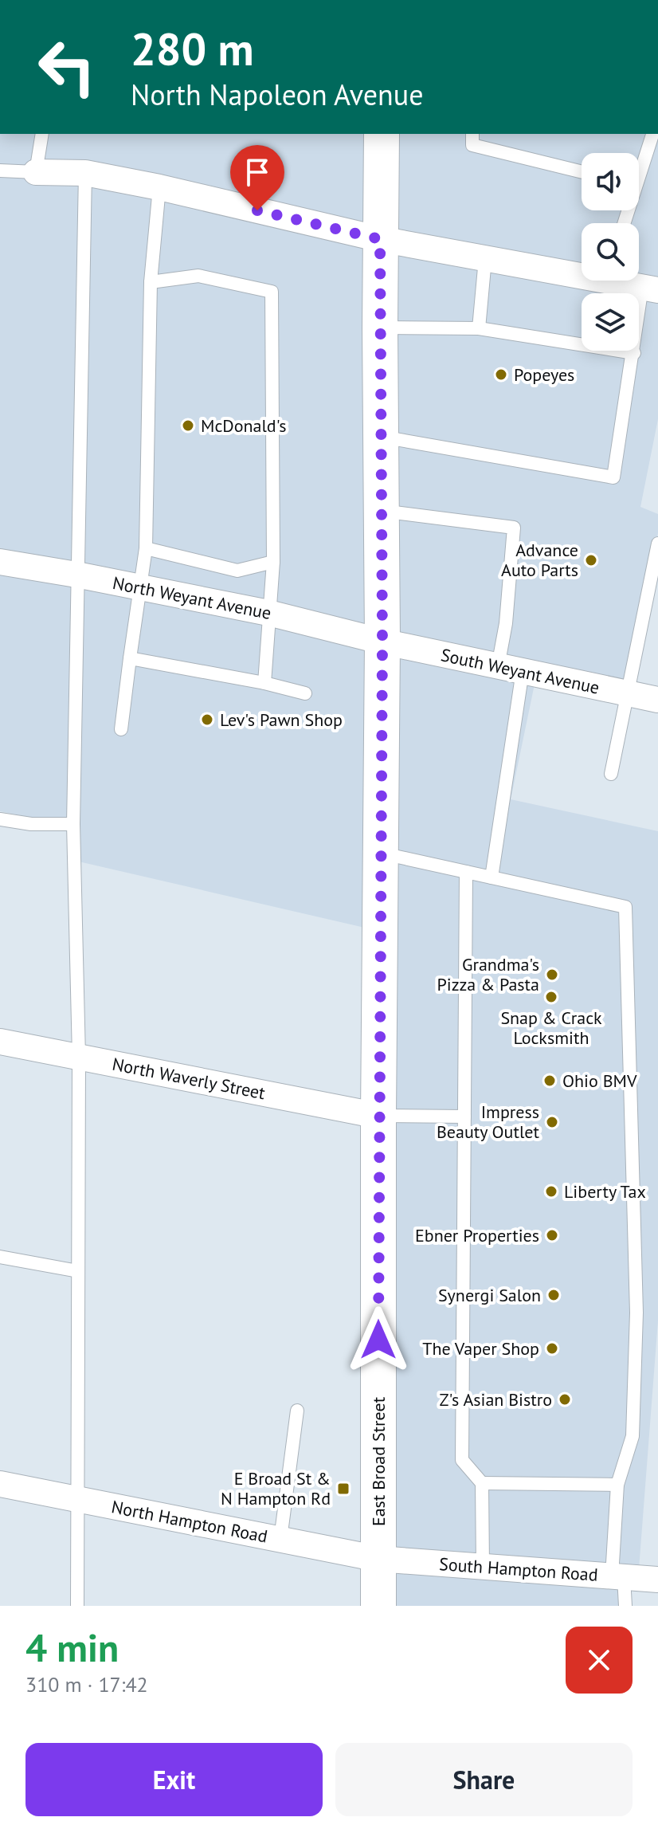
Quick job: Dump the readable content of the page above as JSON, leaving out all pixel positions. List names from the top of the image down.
{
  "streets": {
    "main road": ["East Broad Street"],
    "street": [
      "North Weyant Avenue",
      "South Weyant Avenue",
      "North Waverly Street",
      "North Hampton Road",
      "South Hampton Road"
    ]
  },
  "crossings": [
    ["North Weyant Avenue", "South Weyant Avenue"],
    ["North Weyant Avenue", "East Broad Street"],
    ["South Weyant Avenue", "East Broad Street"],
    ["North Waverly Street", "East Broad Street"],
    ["East Broad Street", "North Hampton Road"],
    ["East Broad Street", "South Hampton Road"],
    ["North Hampton Road", "South Hampton Road"]
  ],
  "places": {
    "other": [
      "Popeyes",
      "McDonald's",
      "Advance Auto Parts",
      "Lev's Pawn Shop",
      "Grandma's Pizza & Pasta",
      "Snap & Crack Locksmith",
      "Ohio BMV",
      "Impress Beauty Outlet",
      "Liberty Tax",
      "Ebner Properties",
      "Synergi Salon",
      "The Vaper Shop",
      "Z's Asian Bistro"
    ],
    "transit": ["E Broad St & N Hampton Rd"]
  },
  "page": {
    "turn": ["280 m", "North Napoleon Avenue"],
    "heading": ["4 min", "310 m · 17:42"],
    "buttons": ["Exit", "Share"]
  }
}
